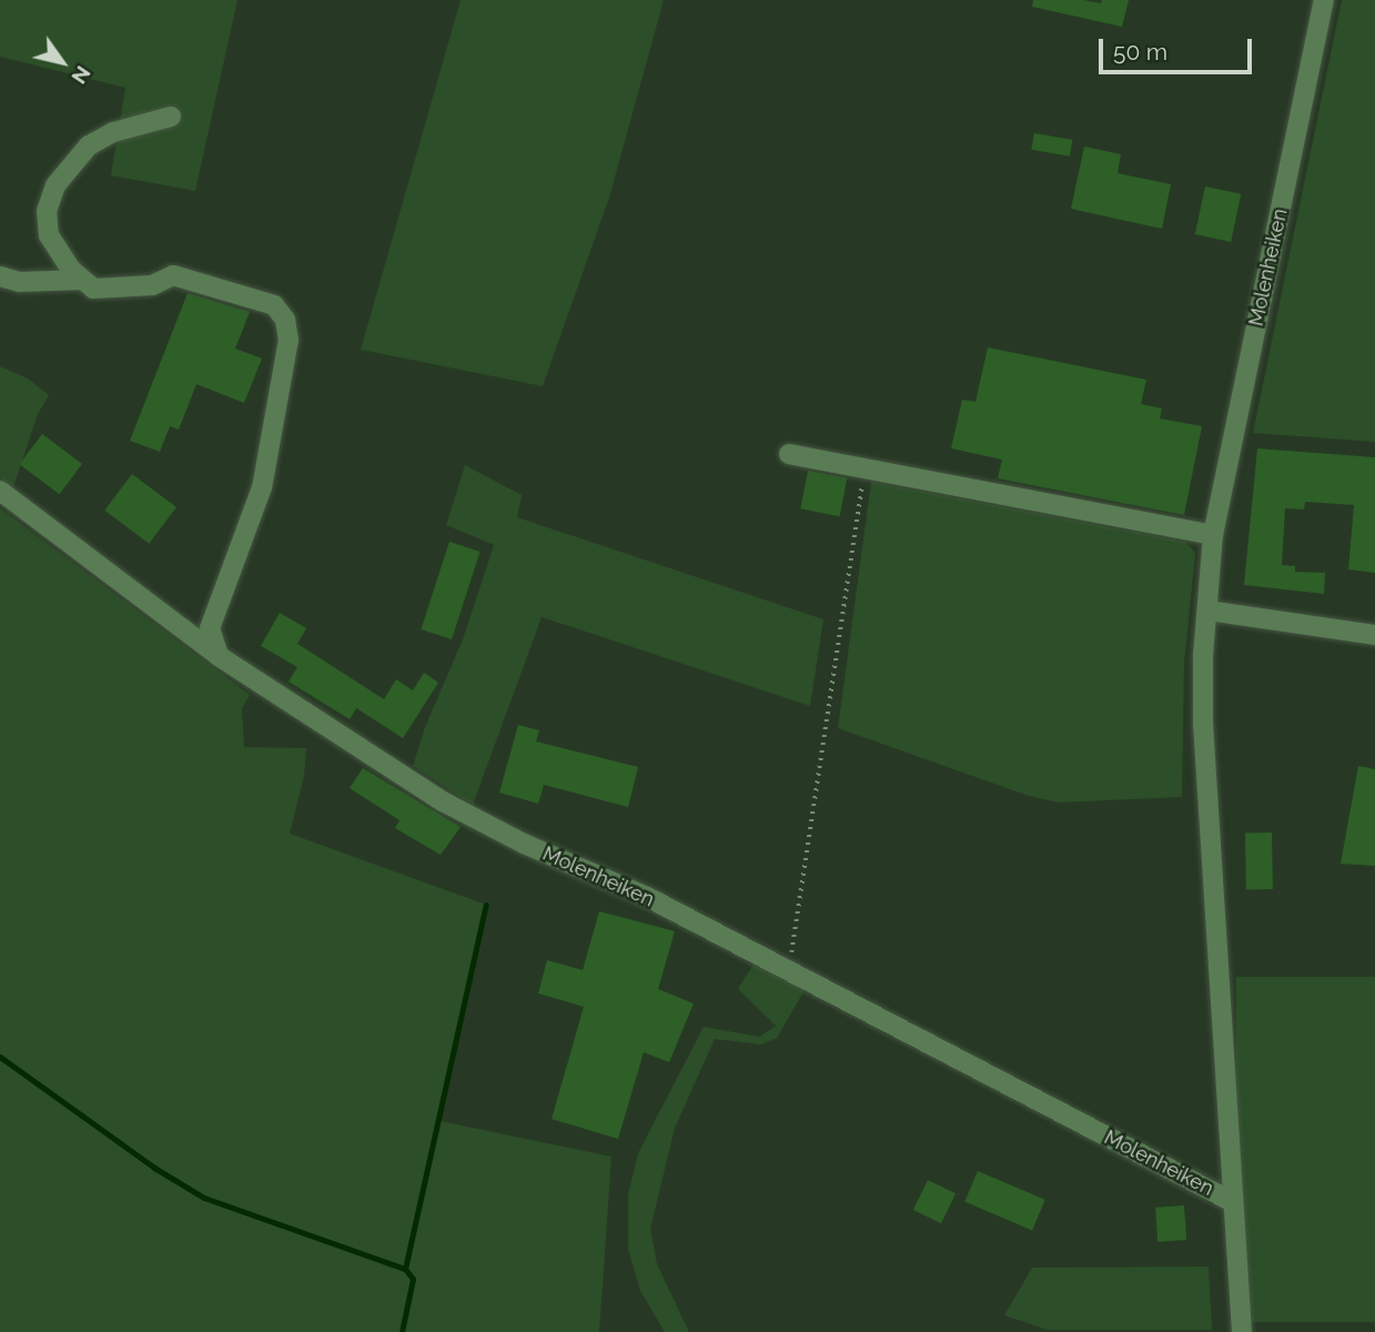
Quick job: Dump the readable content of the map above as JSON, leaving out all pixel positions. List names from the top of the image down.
{
  "streets": {
    "street": ["Molenheiken"]
  },
  "scale_bar": "50 m",
  "north": "bottom right"
}
